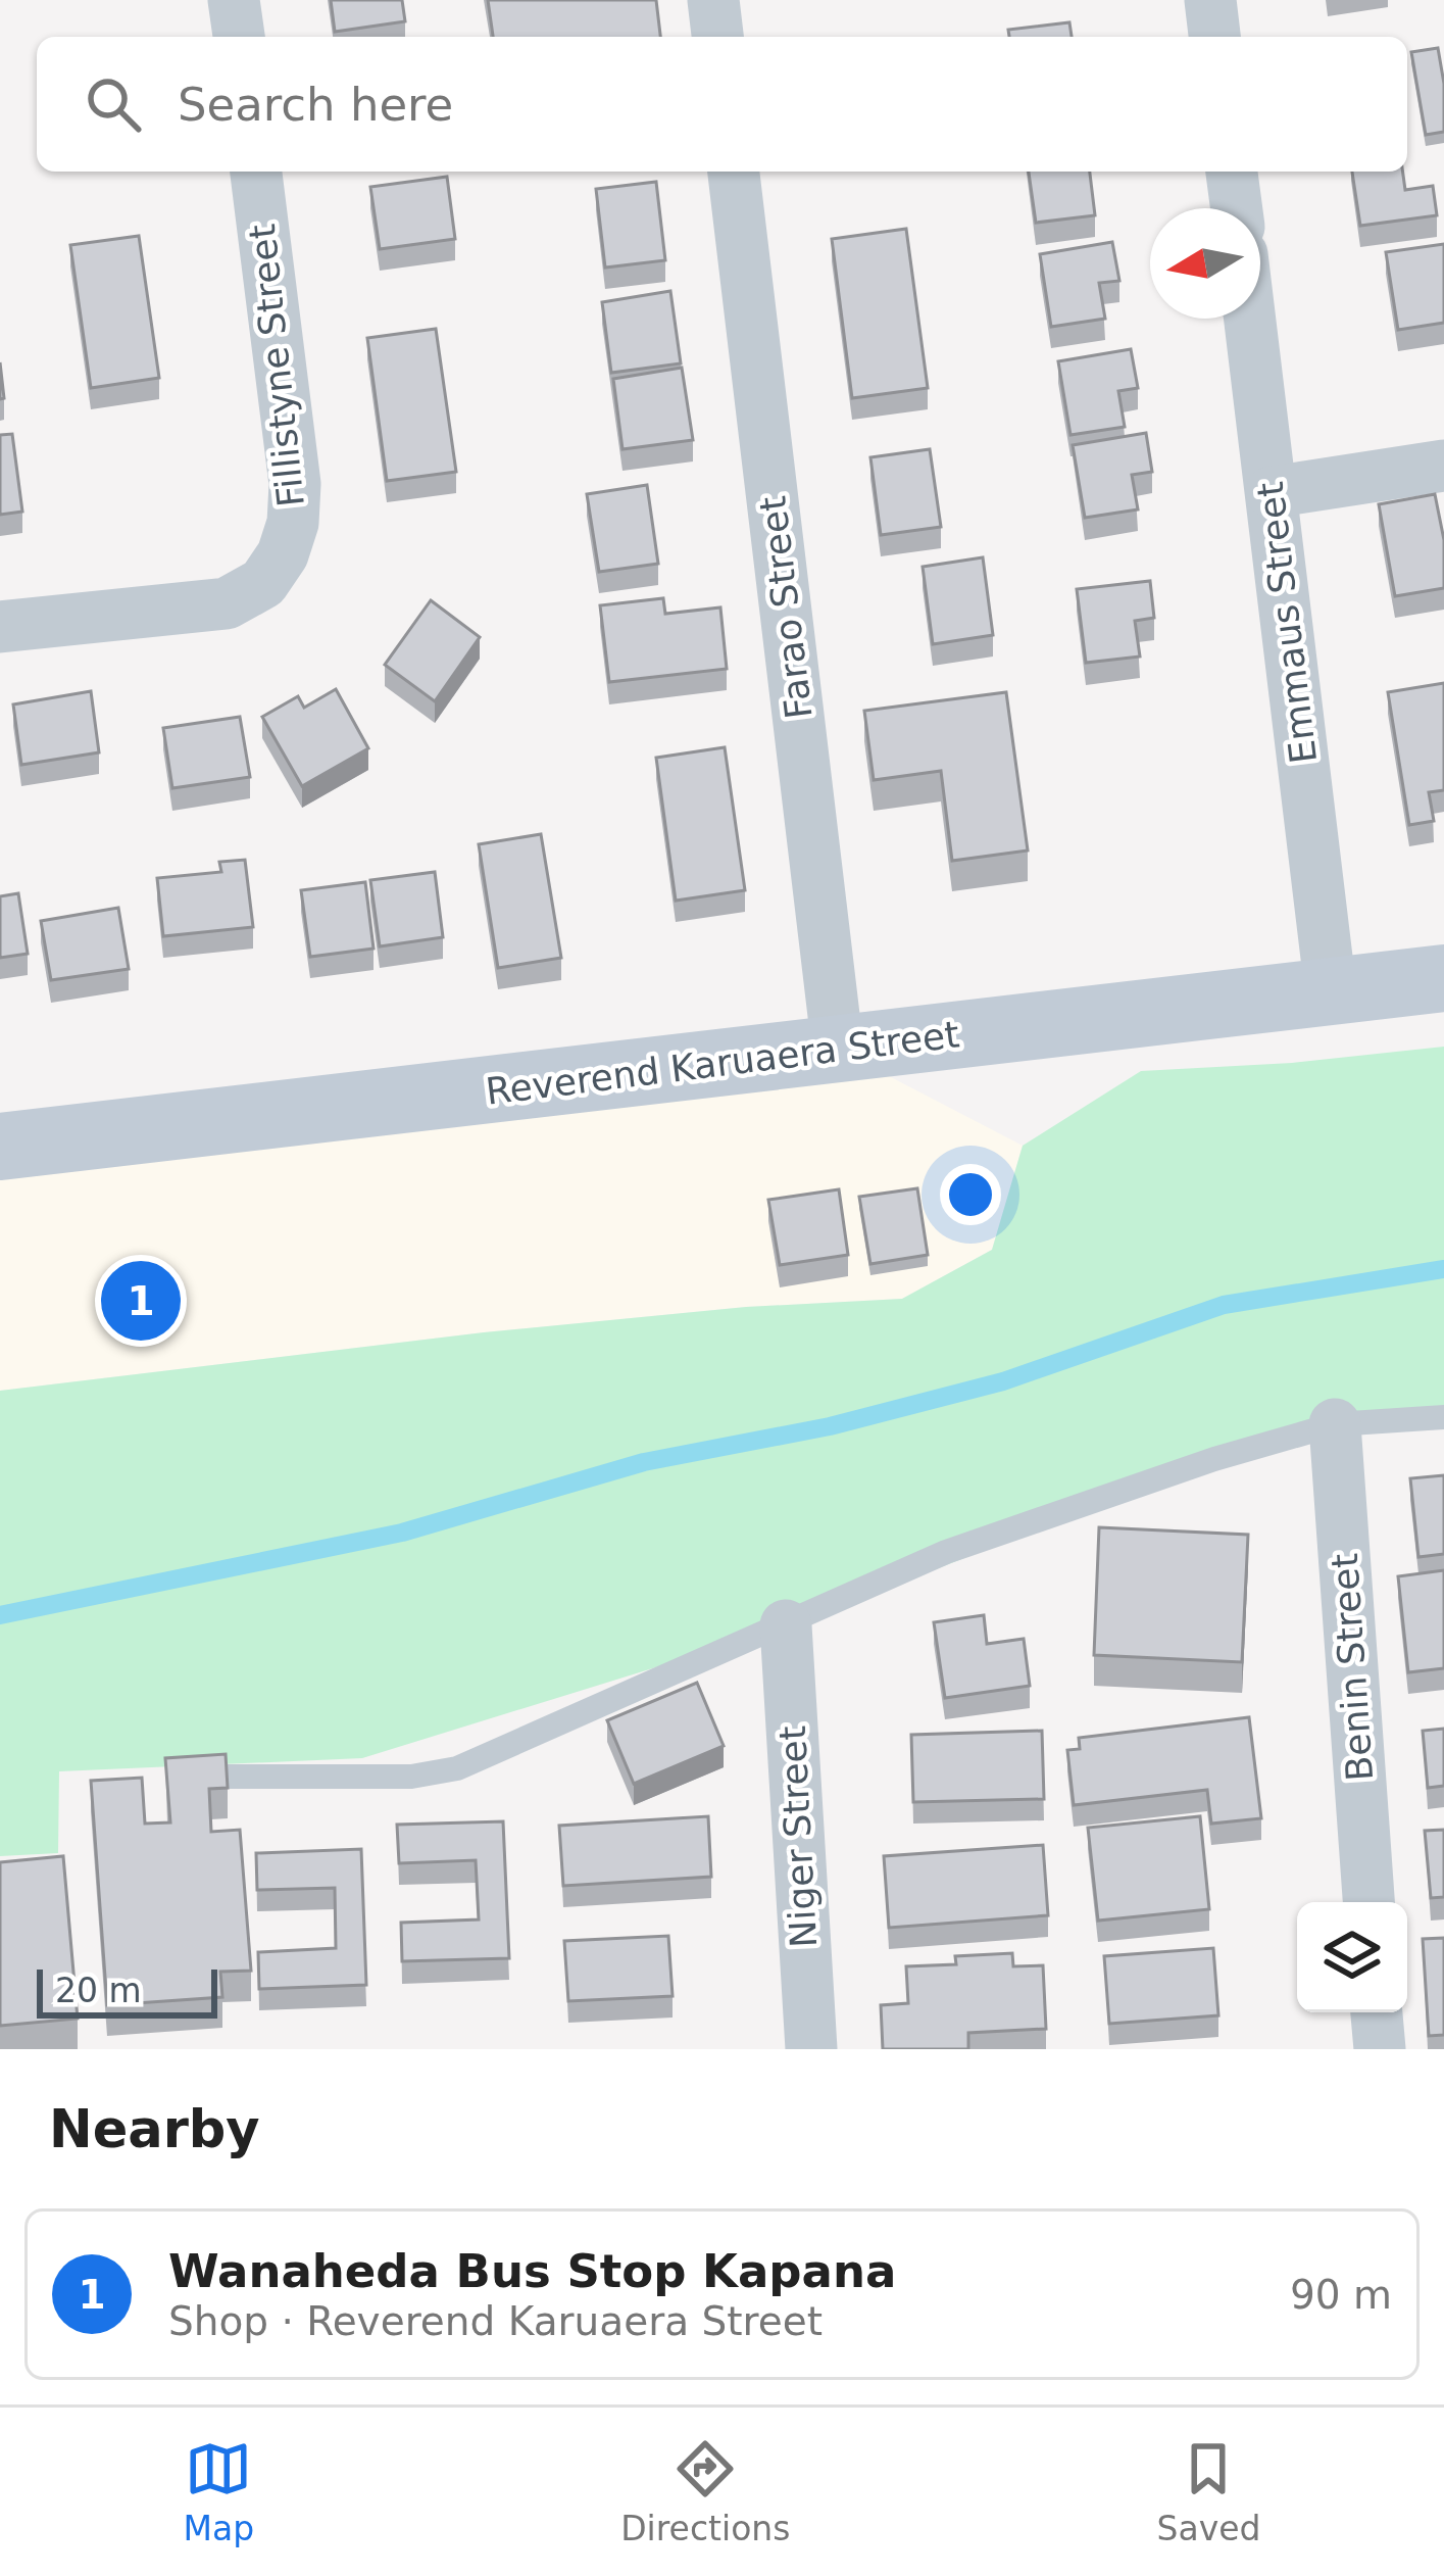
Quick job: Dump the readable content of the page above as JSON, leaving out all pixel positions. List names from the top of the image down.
{
  "streets": {
    "street": [
      "Fillistyne Street",
      "Farao Street",
      "Emmaus Street",
      "Reverend Karuaera Street",
      "Benin Street",
      "Niger Street"
    ]
  },
  "crossings": [
    ["Farao Street", "Reverend Karuaera Street"],
    ["Emmaus Street", "Reverend Karuaera Street"]
  ],
  "scale_bar": "20 m",
  "north": "left",
  "page": {
    "search": "Search here",
    "pins": "1",
    "scale": "20 m",
    "heading": "Nearby",
    "list": [
      {
        "mark": "1",
        "name": "Wanaheda Bus Stop Kapana",
        "note": "Shop · Reverend Karuaera Street",
        "value": "90 m"
      }
    ],
    "nav": ["Map", "Directions", "Saved"]
  }
}
